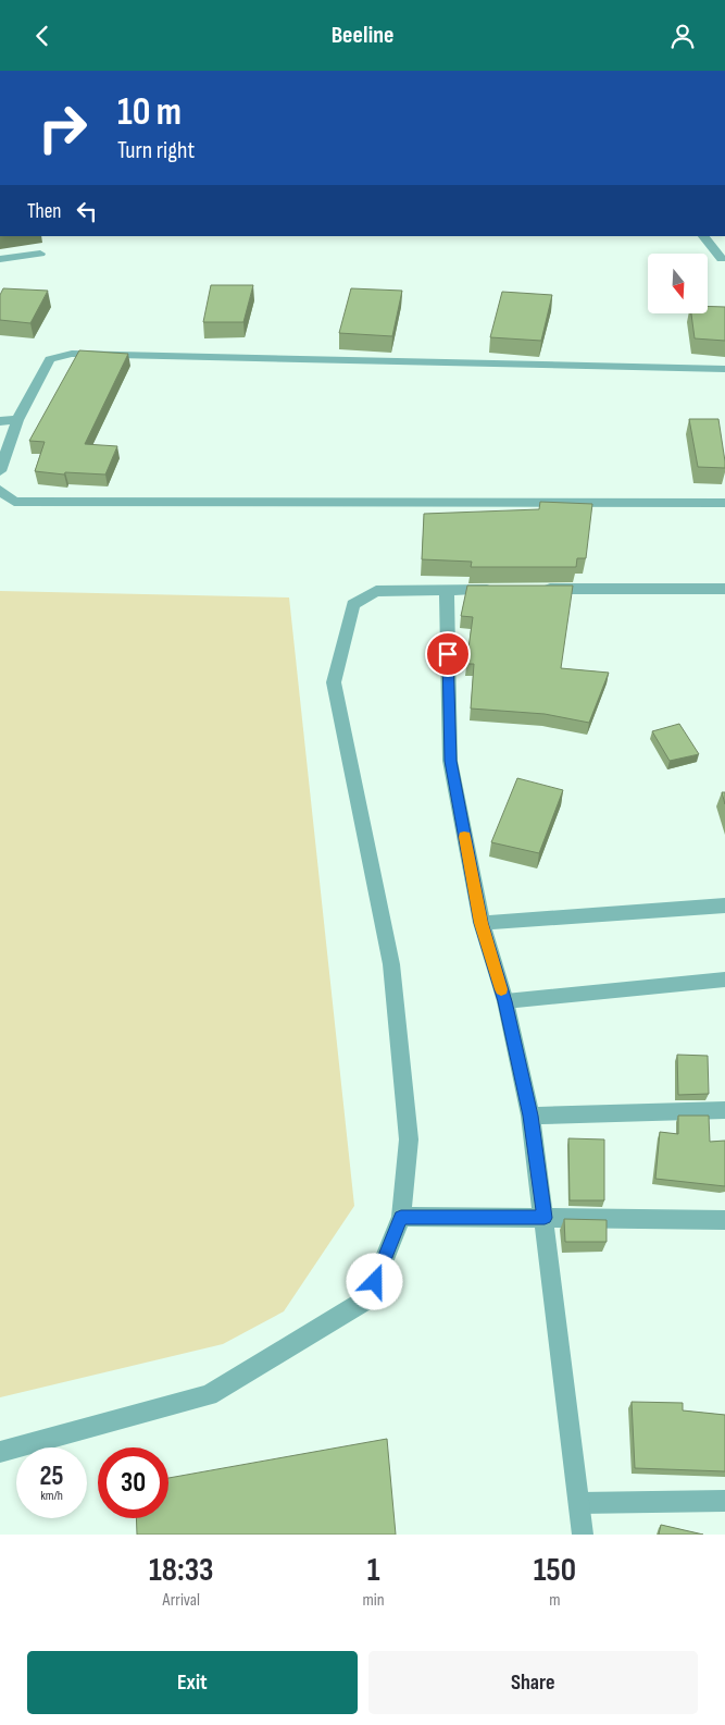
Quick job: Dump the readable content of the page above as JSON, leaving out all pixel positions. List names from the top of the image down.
{
  "north": "bottom",
  "page": {
    "header": "Beeline",
    "turn": ["10 m", "Turn right"],
    "then": "Then",
    "speed": "25 km/h",
    "limit": "30",
    "eta": [
      "18:33",
      "Arrival",
      "1",
      "min",
      "150",
      "m"
    ],
    "buttons": ["Exit", "Share"]
  }
}
